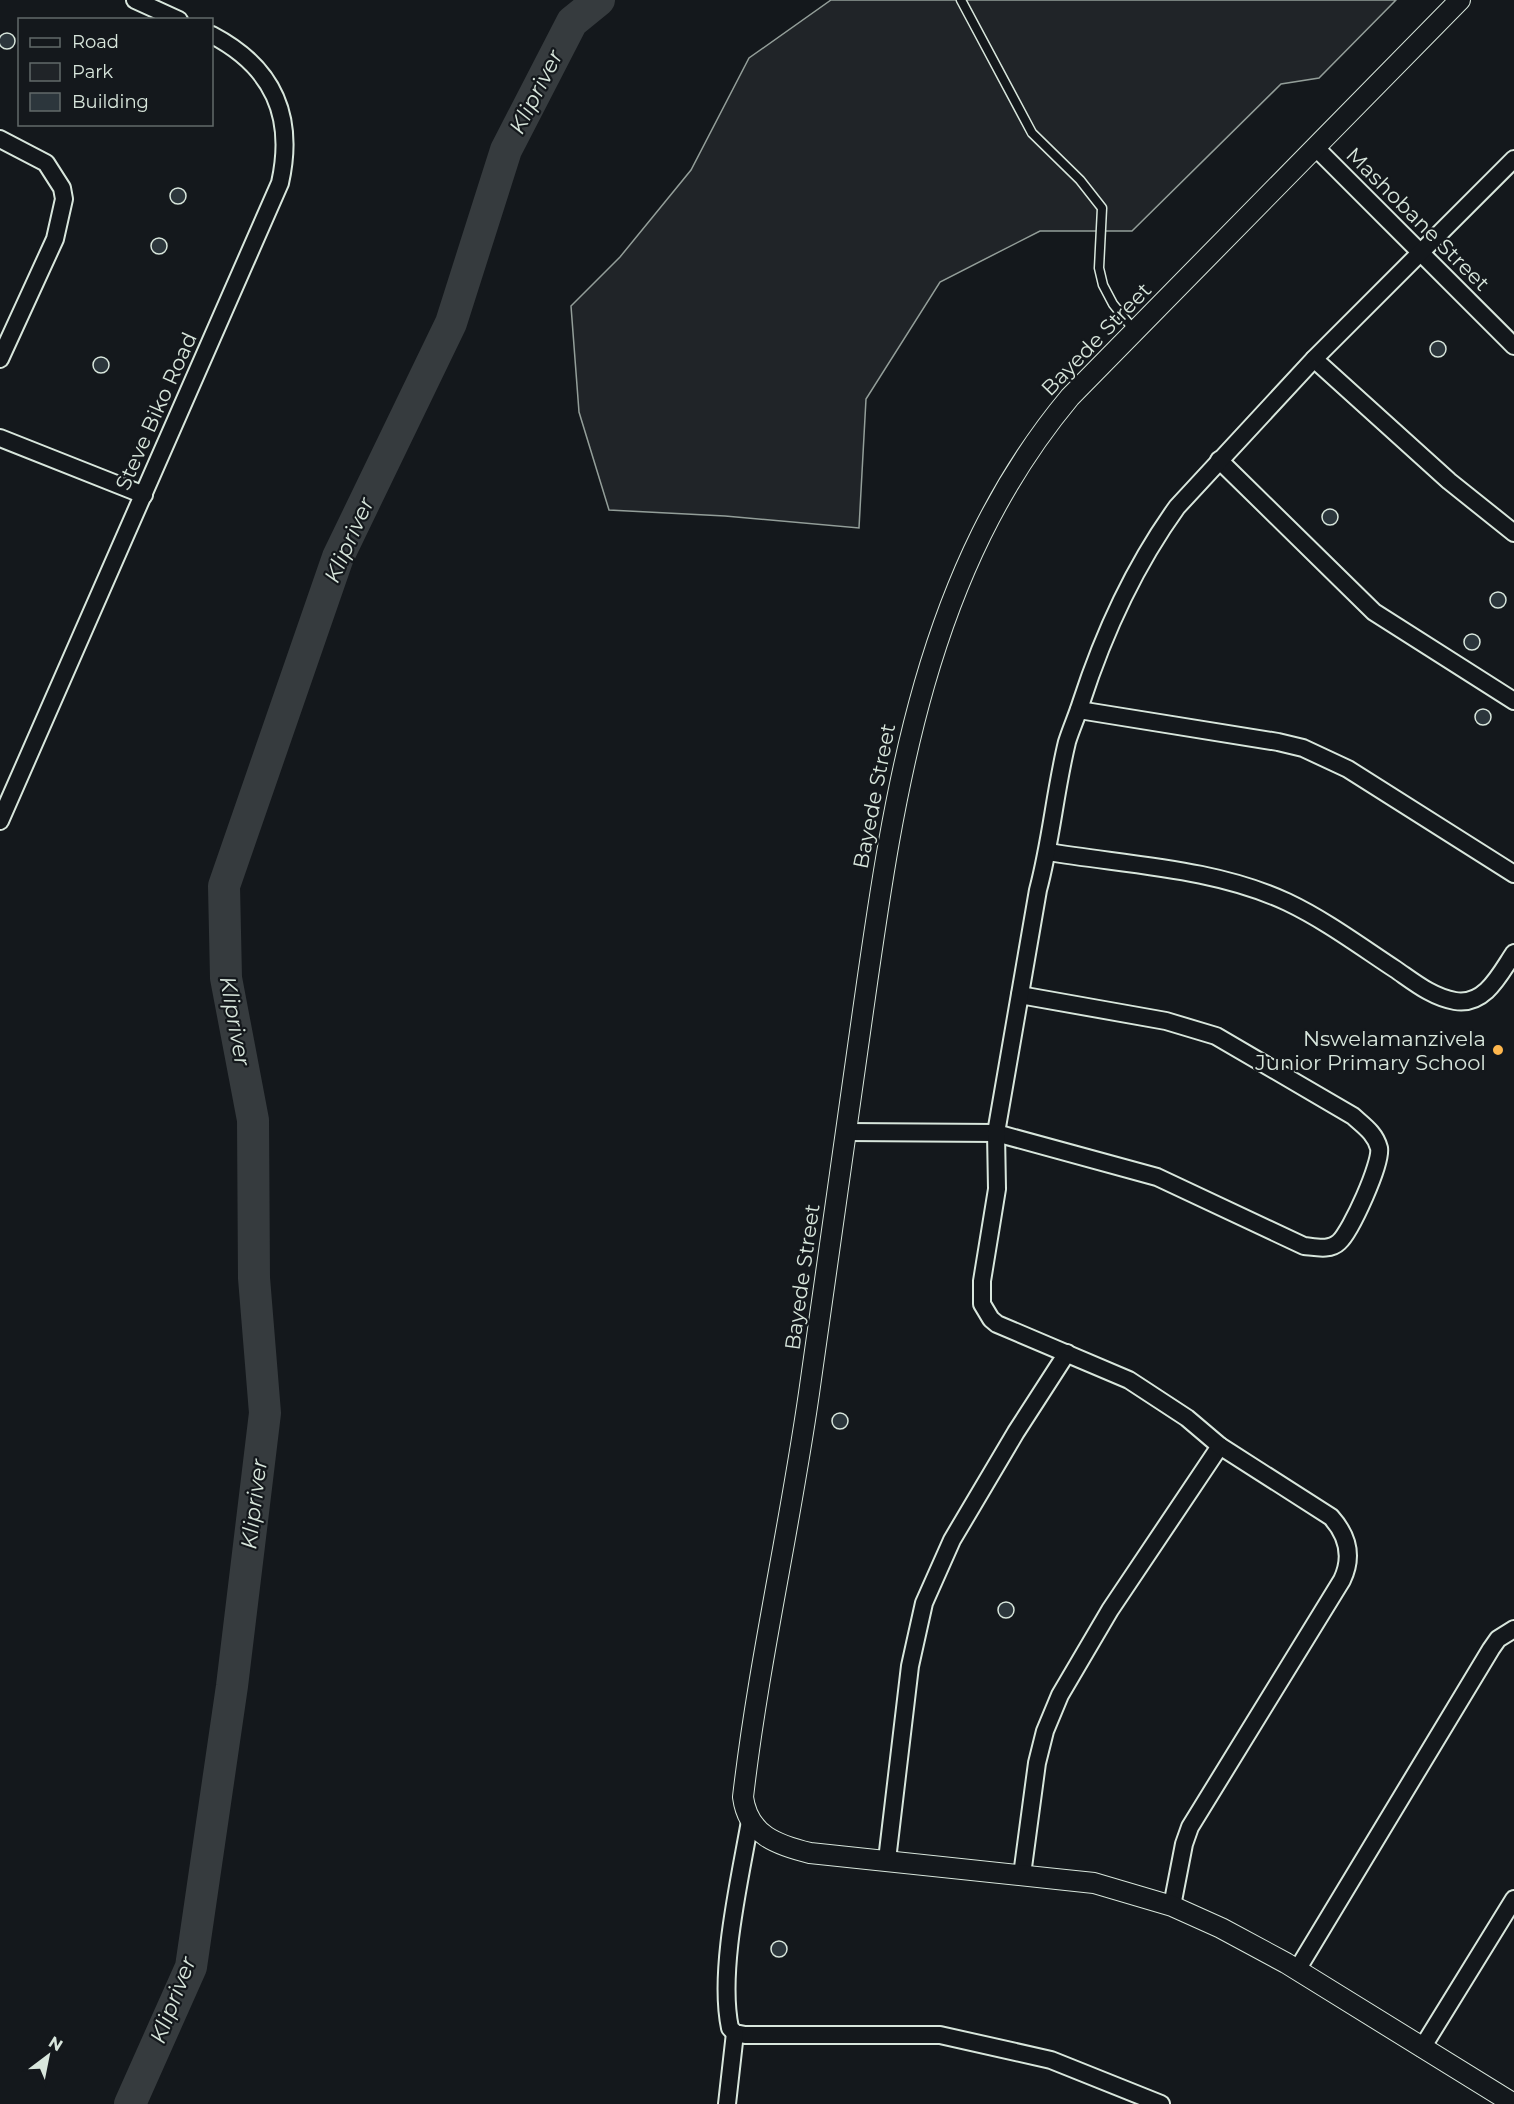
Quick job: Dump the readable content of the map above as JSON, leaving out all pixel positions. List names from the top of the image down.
{
  "streets": {
    "street": ["Mashobane Street", "Bayede Street", "Steve Biko Road"]
  },
  "crossings": [
    ["Mashobane Street", "Bayede Street"]
  ],
  "water": ["Klipriver"],
  "places": ["Nswelamanzivela Junior Primary School"],
  "legend": ["Road", "Park", "Building"],
  "north": "top right"
}
